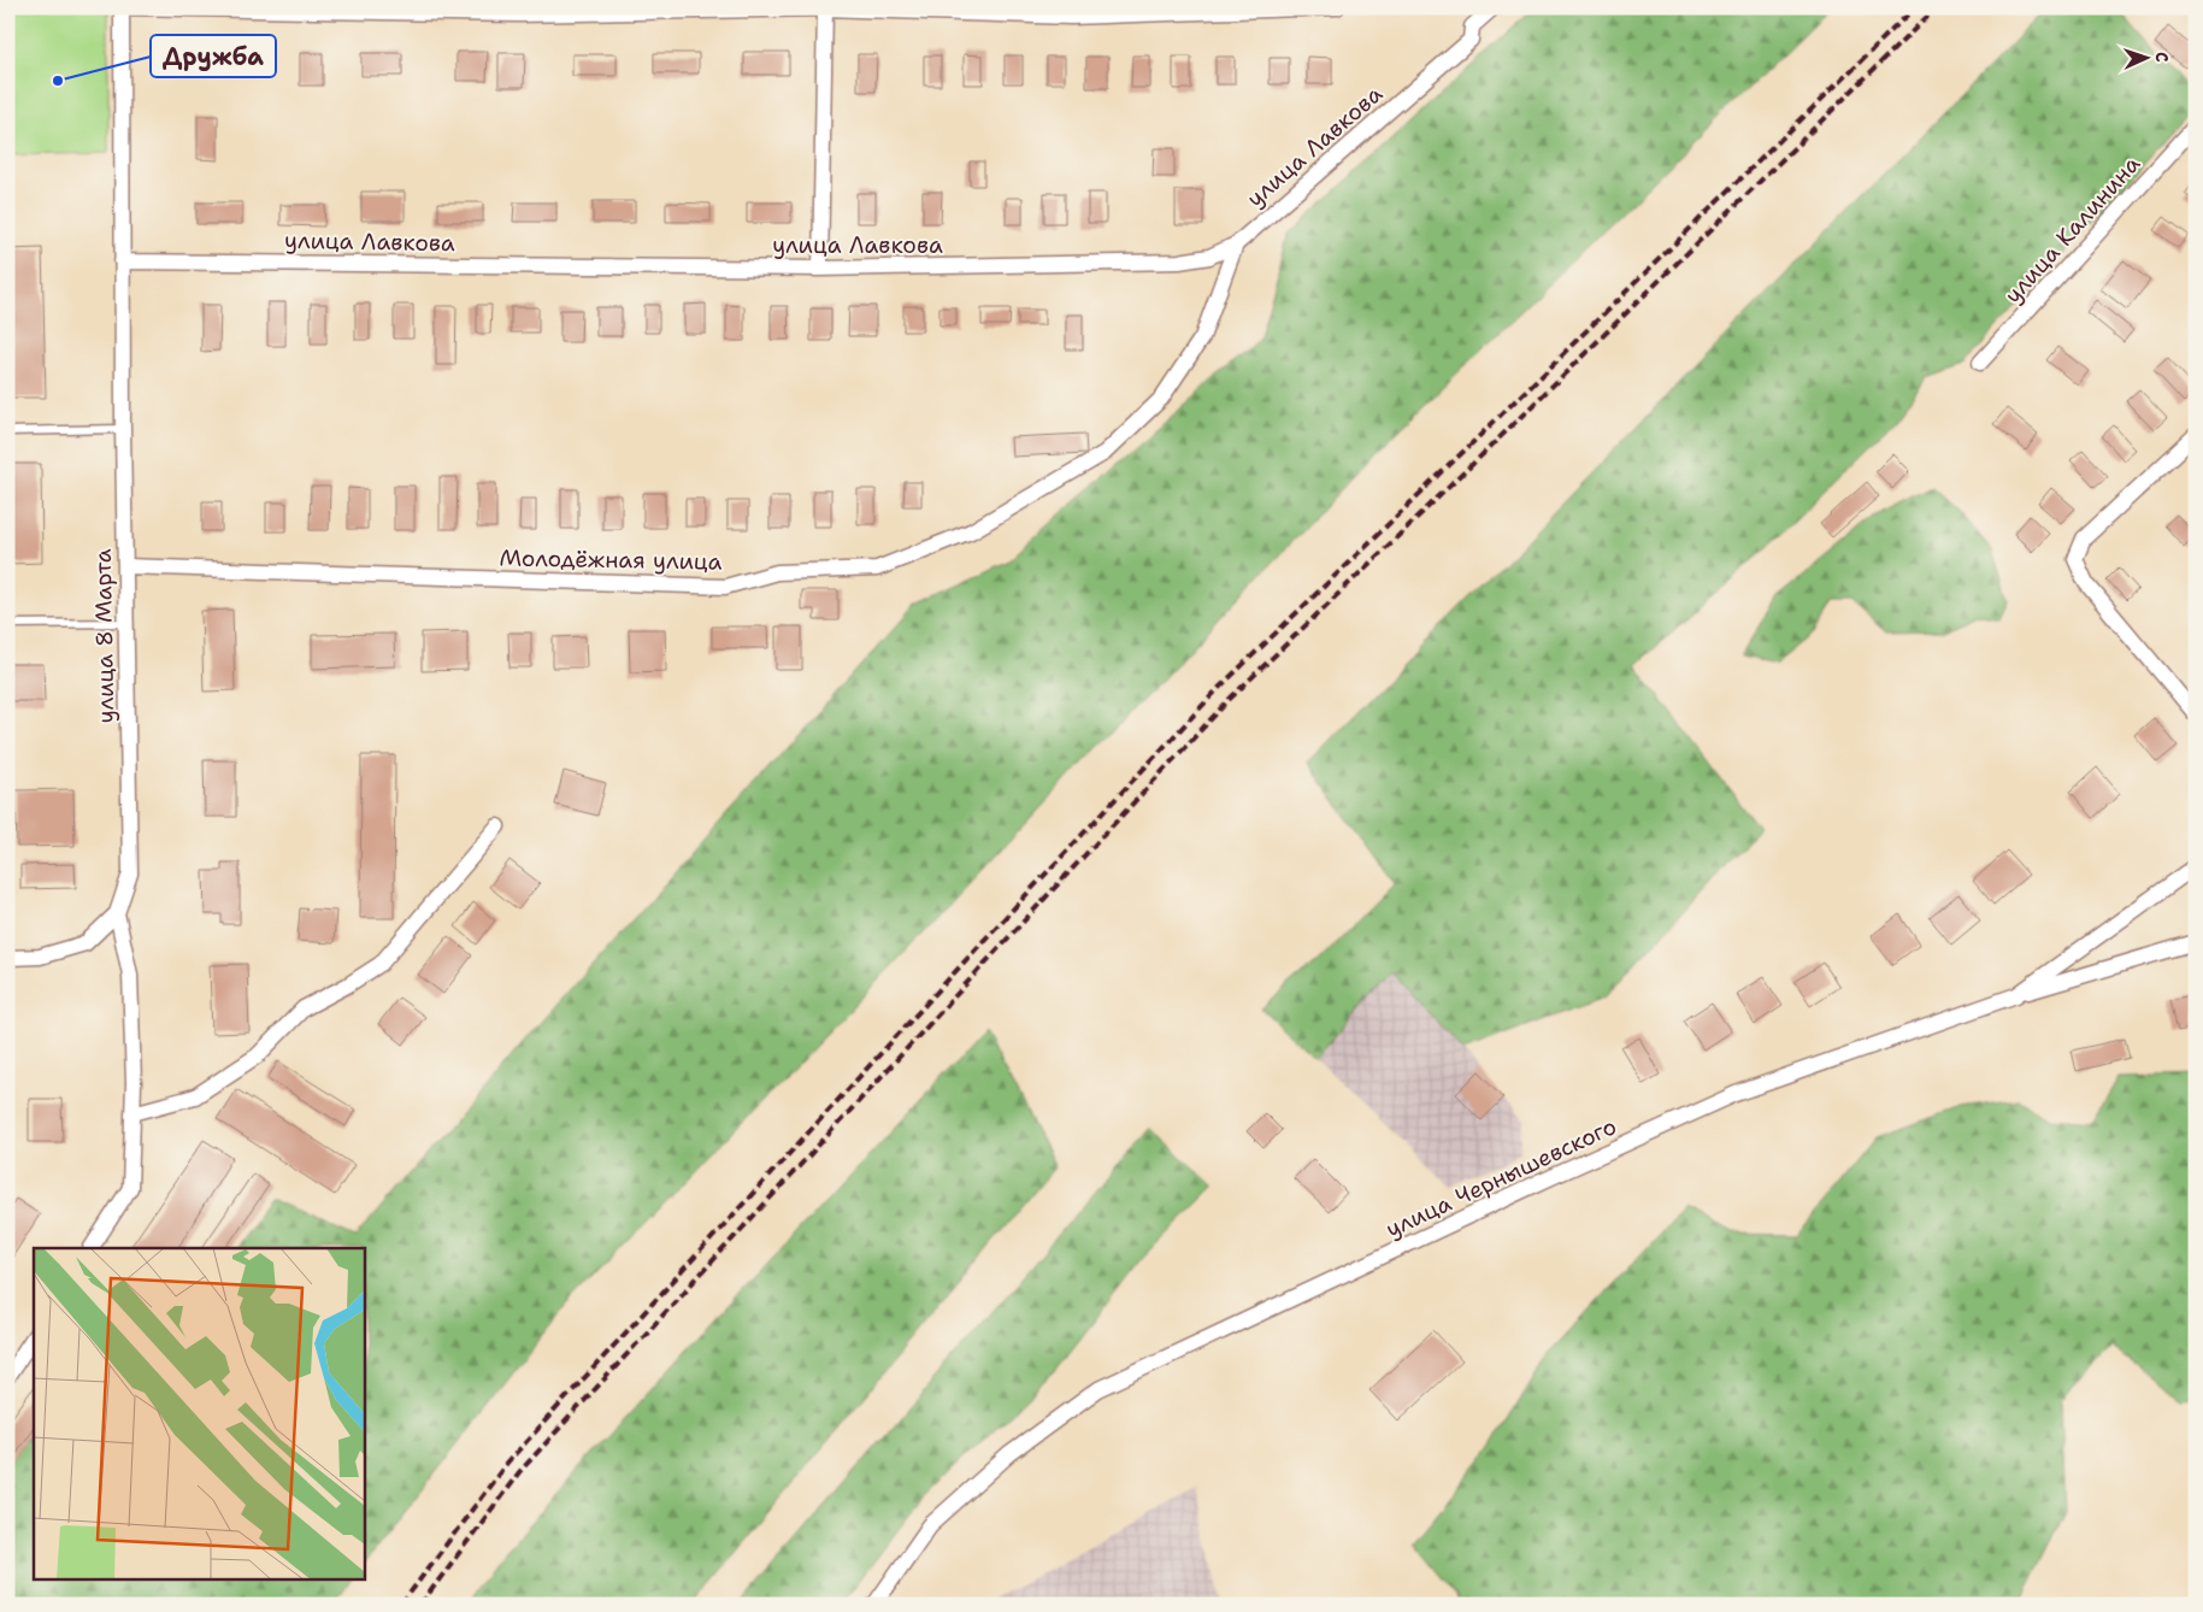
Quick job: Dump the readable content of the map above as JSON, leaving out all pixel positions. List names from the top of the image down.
{
  "streets": {
    "street": [
      "улица Лавкова",
      "улица Калинина",
      "Молодёжная улица",
      "улица 8 Марта",
      "улица Чернышевского"
    ]
  },
  "crossings": [
    ["улица Лавкова", "Молодёжная улица"],
    ["улица Лавкова", "улица 8 Марта"],
    ["Молодёжная улица", "улица 8 Марта"]
  ],
  "places": ["Дружба"],
  "north": "right"
}
